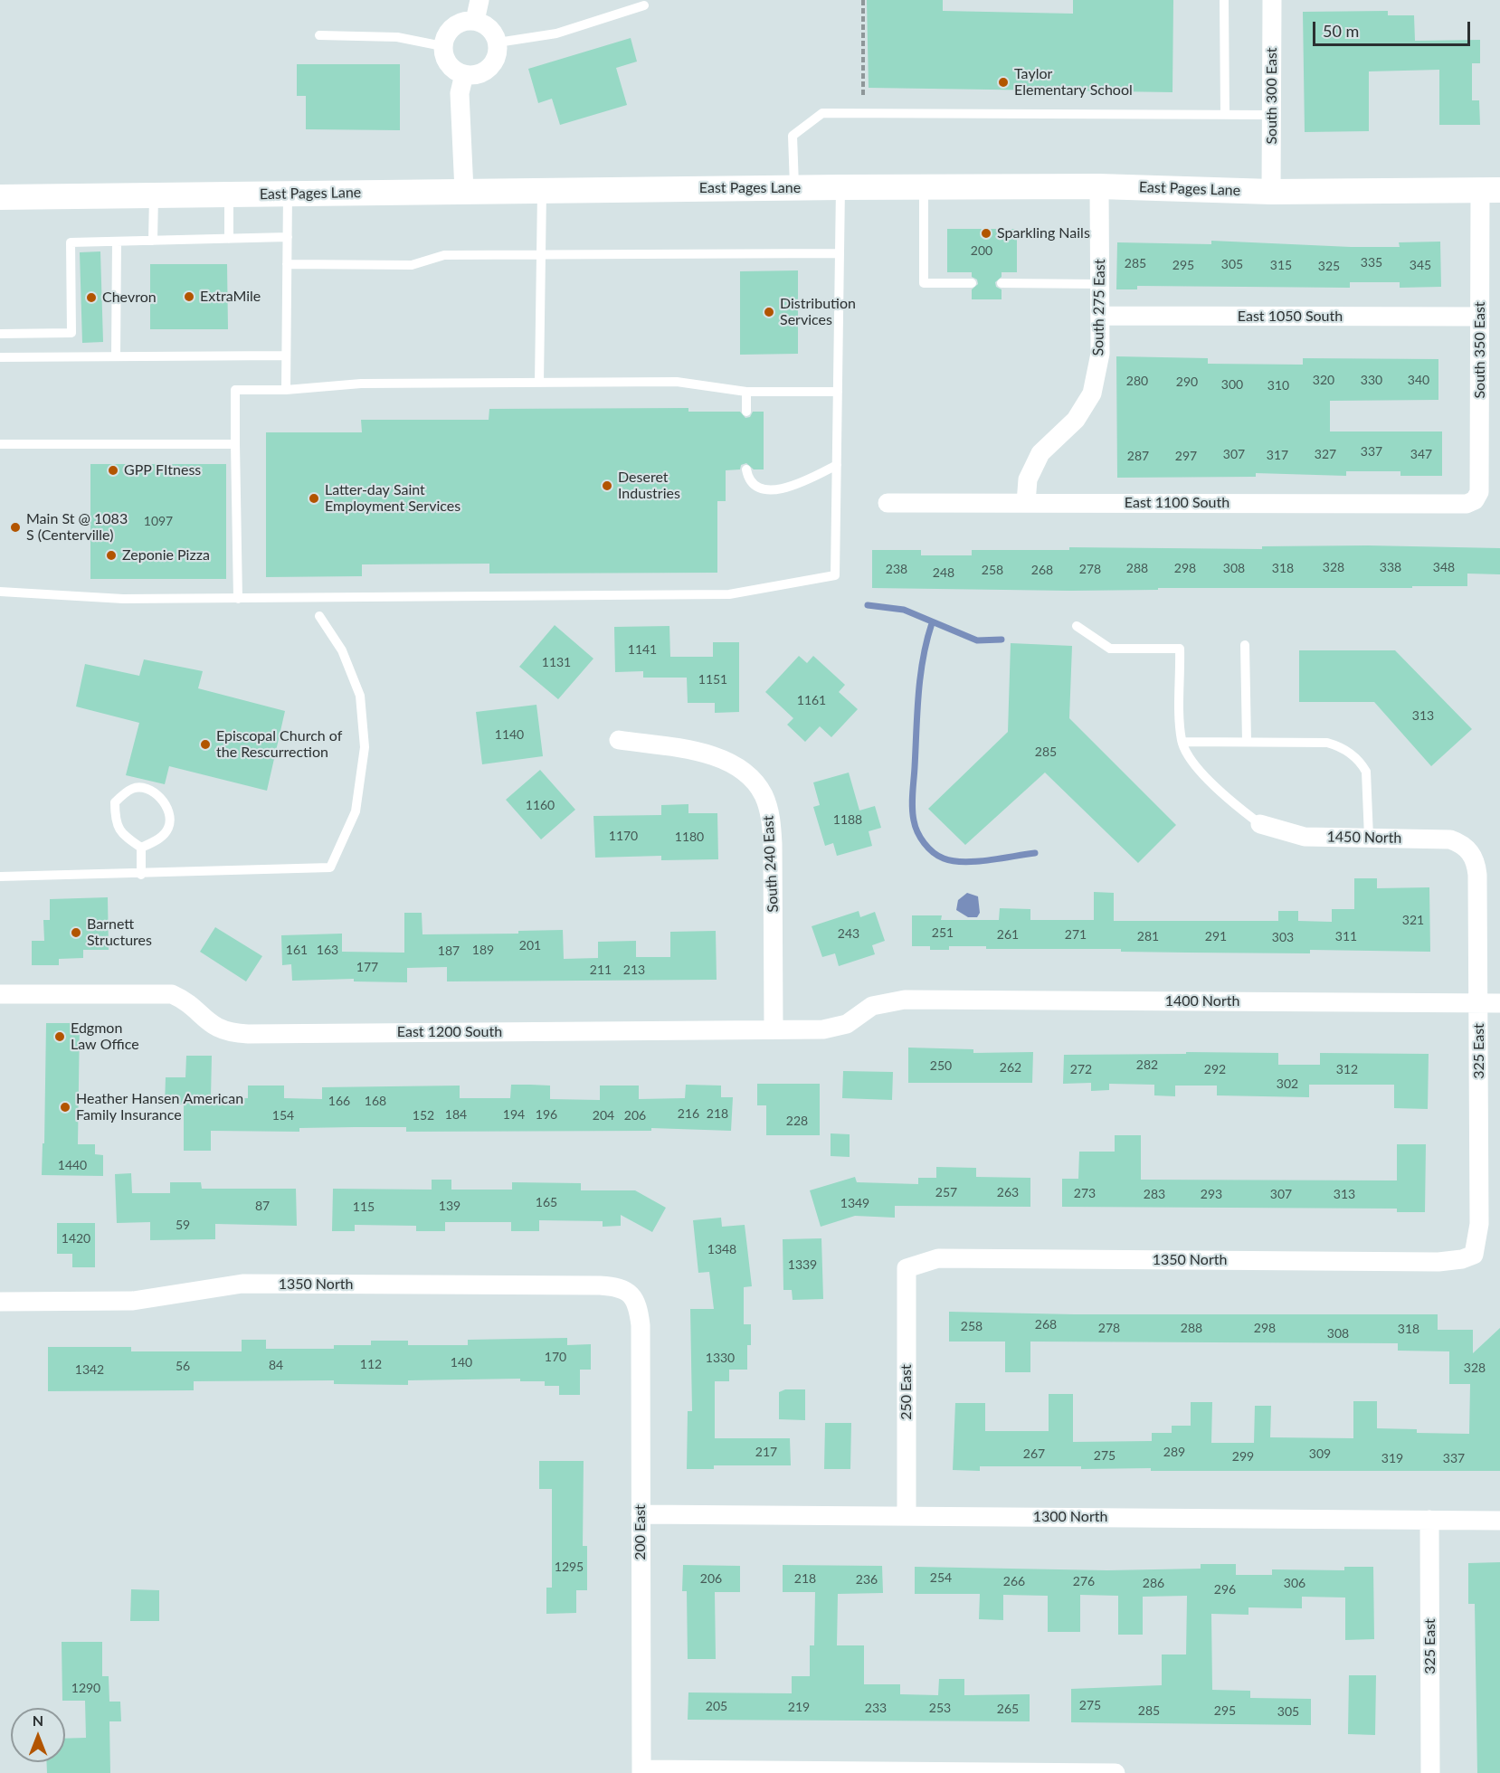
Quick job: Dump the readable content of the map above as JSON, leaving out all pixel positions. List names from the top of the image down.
{
  "streets": {
    "main road": ["East Pages Lane"],
    "street": [
      "South 300 East",
      "South 275 East",
      "East 1050 South",
      "South 350 East",
      "East 1100 South",
      "1450 North",
      "South 240 East",
      "1400 North",
      "East 1200 South",
      "325 East",
      "1350 North",
      "250 East",
      "1300 North",
      "200 East"
    ]
  },
  "crossings": [
    ["South 300 East", "East Pages Lane"],
    ["East Pages Lane", "South 275 East"],
    ["East Pages Lane", "South 350 East"],
    ["South 275 East", "East 1050 South"],
    ["South 275 East", "East 1100 South"],
    ["East 1050 South", "South 350 East"],
    ["South 350 East", "East 1100 South"],
    ["1450 North", "325 East"],
    ["South 240 East", "East 1200 South"],
    ["1400 North", "East 1200 South"],
    ["1400 North", "325 East"],
    ["325 East", "1350 North"],
    ["325 East", "1300 North"],
    ["1350 North", "250 East"],
    ["1350 North", "200 East"],
    ["250 East", "1300 North"],
    ["1300 North", "200 East"]
  ],
  "places": [
    "Taylor Elementary School",
    "Sparkling Nails",
    "ExtraMile",
    "Chevron",
    "Distribution Services",
    "GPP FItness",
    "Deseret Industries",
    "Latter-day Saint Employment Services",
    "Main St @ 1083 S (Centerville)",
    "Zeponie Pizza",
    "Episcopal Church of the Rescurrection",
    "Barnett Structures",
    "Edgmon Law Office",
    "Heather Hansen American Family Insurance"
  ],
  "house_numbers": [
    "200",
    "335",
    "285",
    "305",
    "295",
    "315",
    "345",
    "325",
    "320",
    "330",
    "340",
    "280",
    "290",
    "300",
    "310",
    "337",
    "307",
    "327",
    "347",
    "317",
    "287",
    "297",
    "1097",
    "328",
    "338",
    "348",
    "288",
    "298",
    "308",
    "318",
    "238",
    "278",
    "258",
    "268",
    "248",
    "1141",
    "1131",
    "1151",
    "1161",
    "313",
    "1140",
    "285",
    "1160",
    "1188",
    "1170",
    "1180",
    "321",
    "251",
    "243",
    "261",
    "271",
    "281",
    "291",
    "311",
    "303",
    "201",
    "161",
    "163",
    "189",
    "187",
    "177",
    "211",
    "213",
    "282",
    "250",
    "262",
    "272",
    "292",
    "312",
    "302",
    "166",
    "168",
    "216",
    "218",
    "184",
    "194",
    "196",
    "154",
    "152",
    "204",
    "206",
    "228",
    "1440",
    "257",
    "263",
    "273",
    "283",
    "293",
    "307",
    "313",
    "165",
    "1349",
    "87",
    "139",
    "115",
    "59",
    "1420",
    "1348",
    "1339",
    "268",
    "258",
    "278",
    "288",
    "298",
    "318",
    "308",
    "170",
    "1330",
    "140",
    "112",
    "84",
    "56",
    "328",
    "1342",
    "217",
    "289",
    "267",
    "309",
    "275",
    "299",
    "319",
    "337",
    "1295",
    "254",
    "206",
    "218",
    "236",
    "266",
    "276",
    "286",
    "306",
    "296",
    "1290",
    "275",
    "205",
    "219",
    "233",
    "253",
    "265",
    "285",
    "295",
    "305"
  ],
  "scale_bar": "50 m",
  "north": "top"
}
